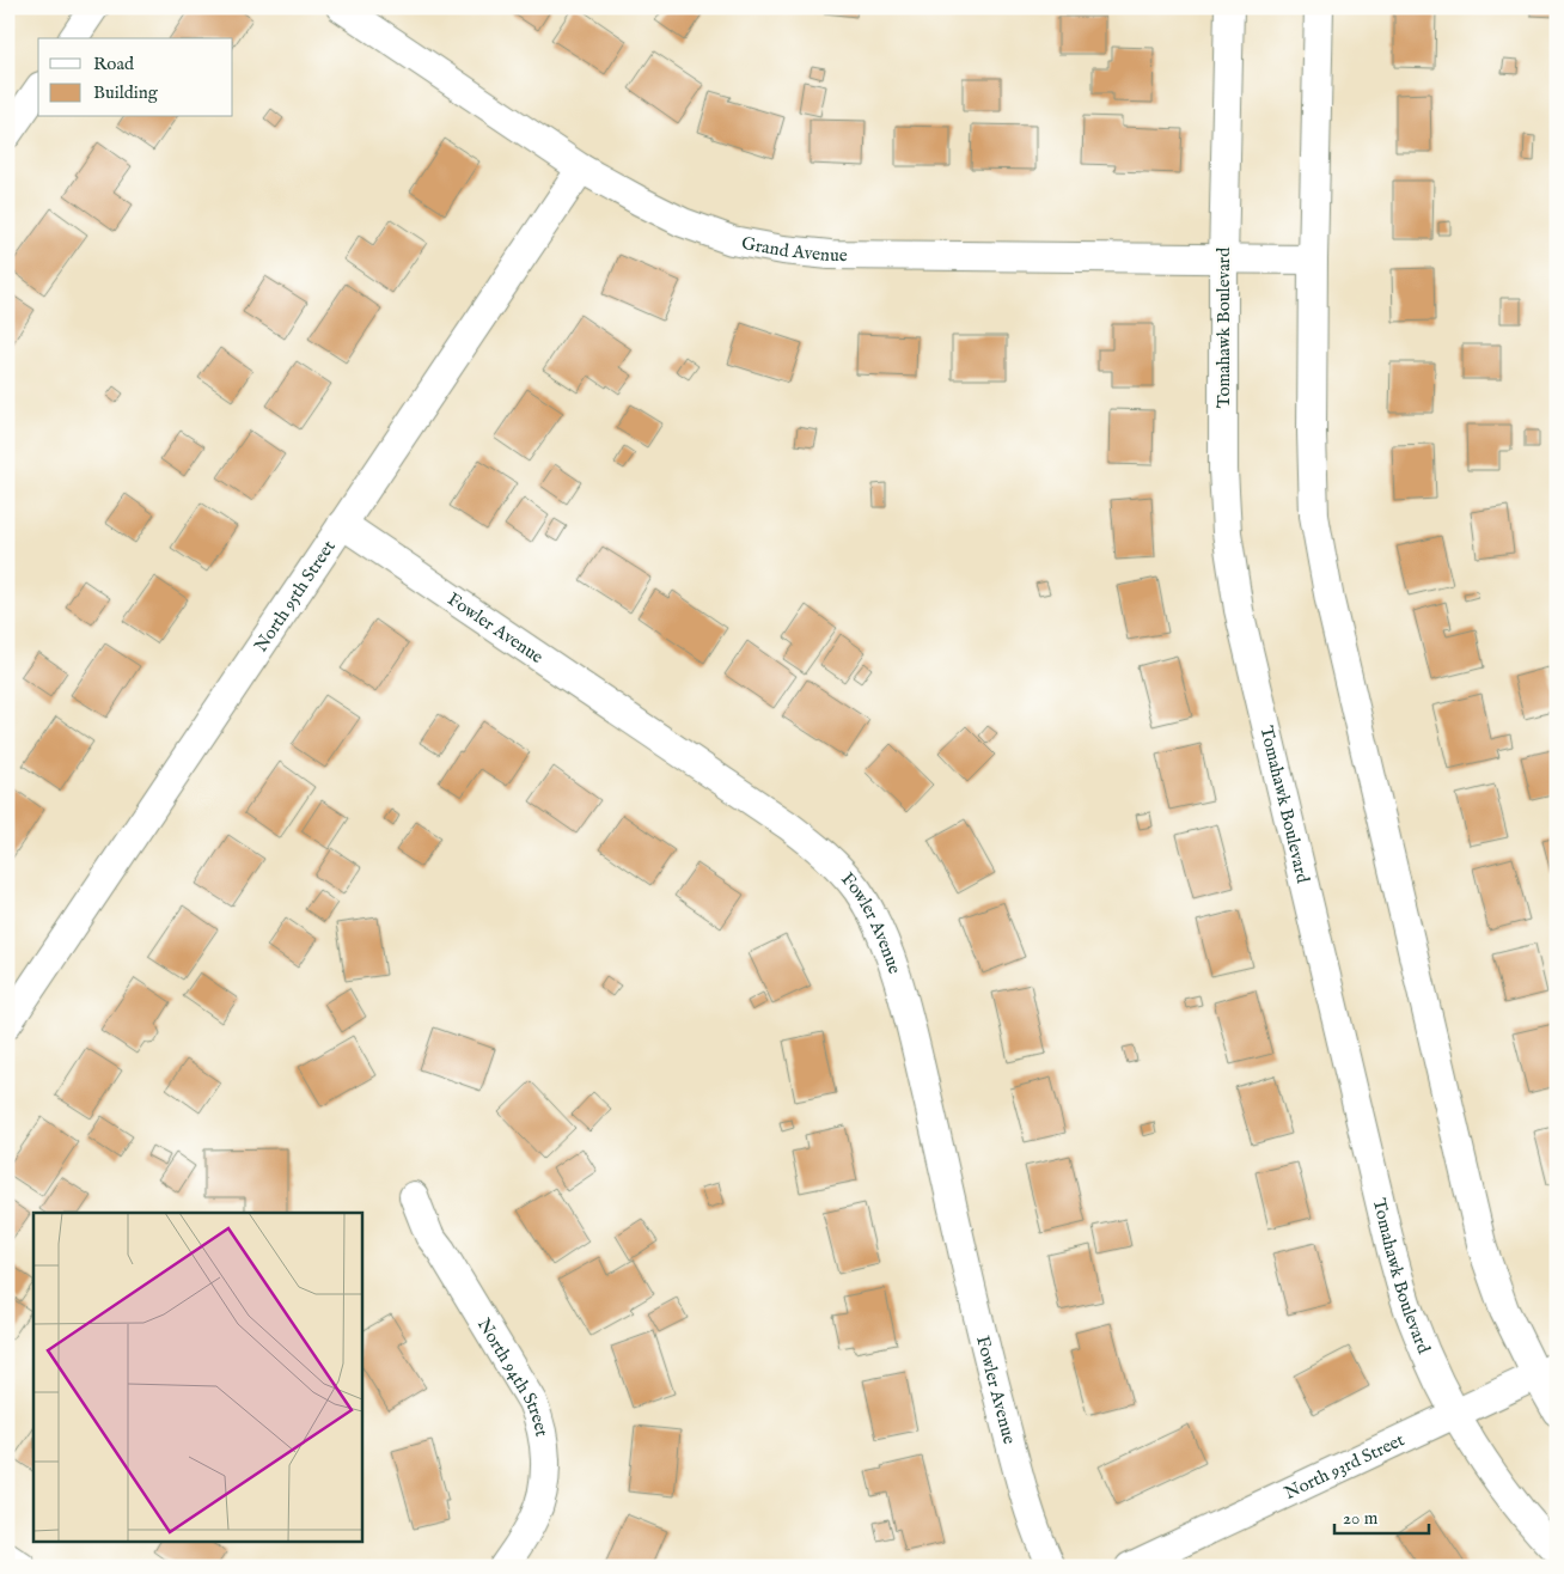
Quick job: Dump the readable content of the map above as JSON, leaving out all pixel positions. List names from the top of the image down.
{
  "streets": {
    "street": [
      "Grand Avenue",
      "Tomahawk Boulevard",
      "North 95th Street",
      "Fowler Avenue",
      "North 94th Street",
      "North 93rd Street"
    ]
  },
  "crossings": [
    ["Grand Avenue", "Tomahawk Boulevard"],
    ["Grand Avenue", "North 95th Street"],
    ["Tomahawk Boulevard", "North 93rd Street"],
    ["North 95th Street", "Fowler Avenue"]
  ],
  "legend": ["Road", "Building"],
  "scale_bar": "20 m"
}
